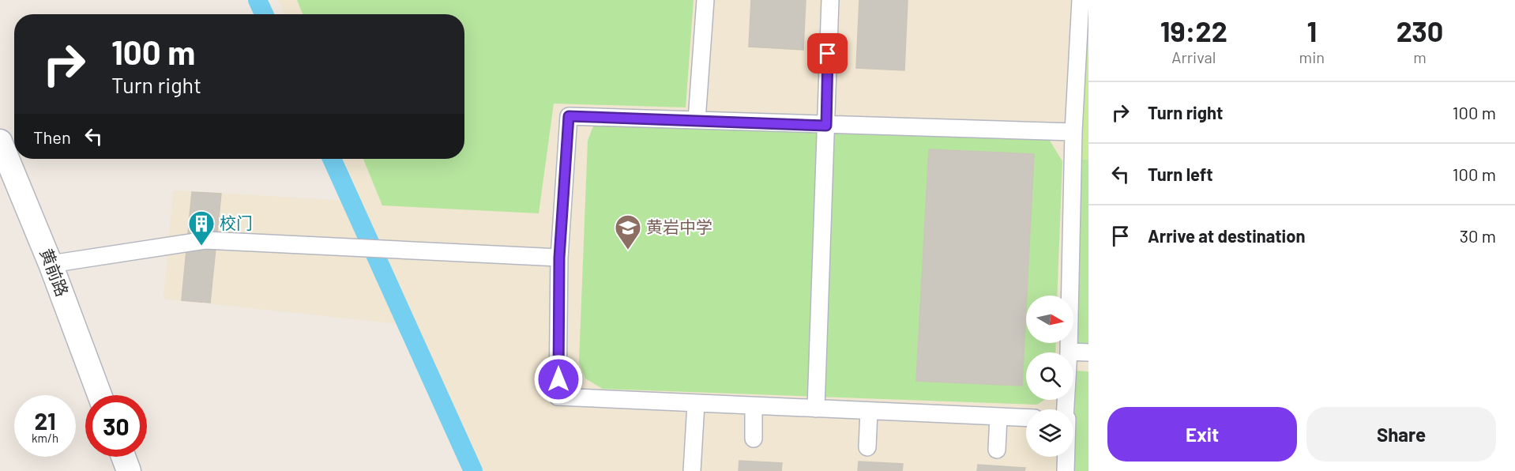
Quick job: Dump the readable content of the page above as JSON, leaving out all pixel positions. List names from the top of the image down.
{
  "streets": {
    "main road": ["黄前路"]
  },
  "places": {
    "building": ["校门"],
    "school or university": ["黄岩中学"]
  },
  "north": "right",
  "page": {
    "eta": [
      "19:22",
      "Arrival",
      "1",
      "min",
      "230",
      "m"
    ],
    "turn": ["100 m", "Turn right"],
    "list": [
      {
        "name": "Turn right",
        "value": "100 m"
      },
      {
        "name": "Turn left",
        "value": "100 m"
      },
      {
        "name": "Arrive at destination",
        "value": "30 m"
      }
    ],
    "then": "Then",
    "speed": "21 km/h",
    "limit": "30",
    "buttons": ["Exit", "Share"]
  }
}
